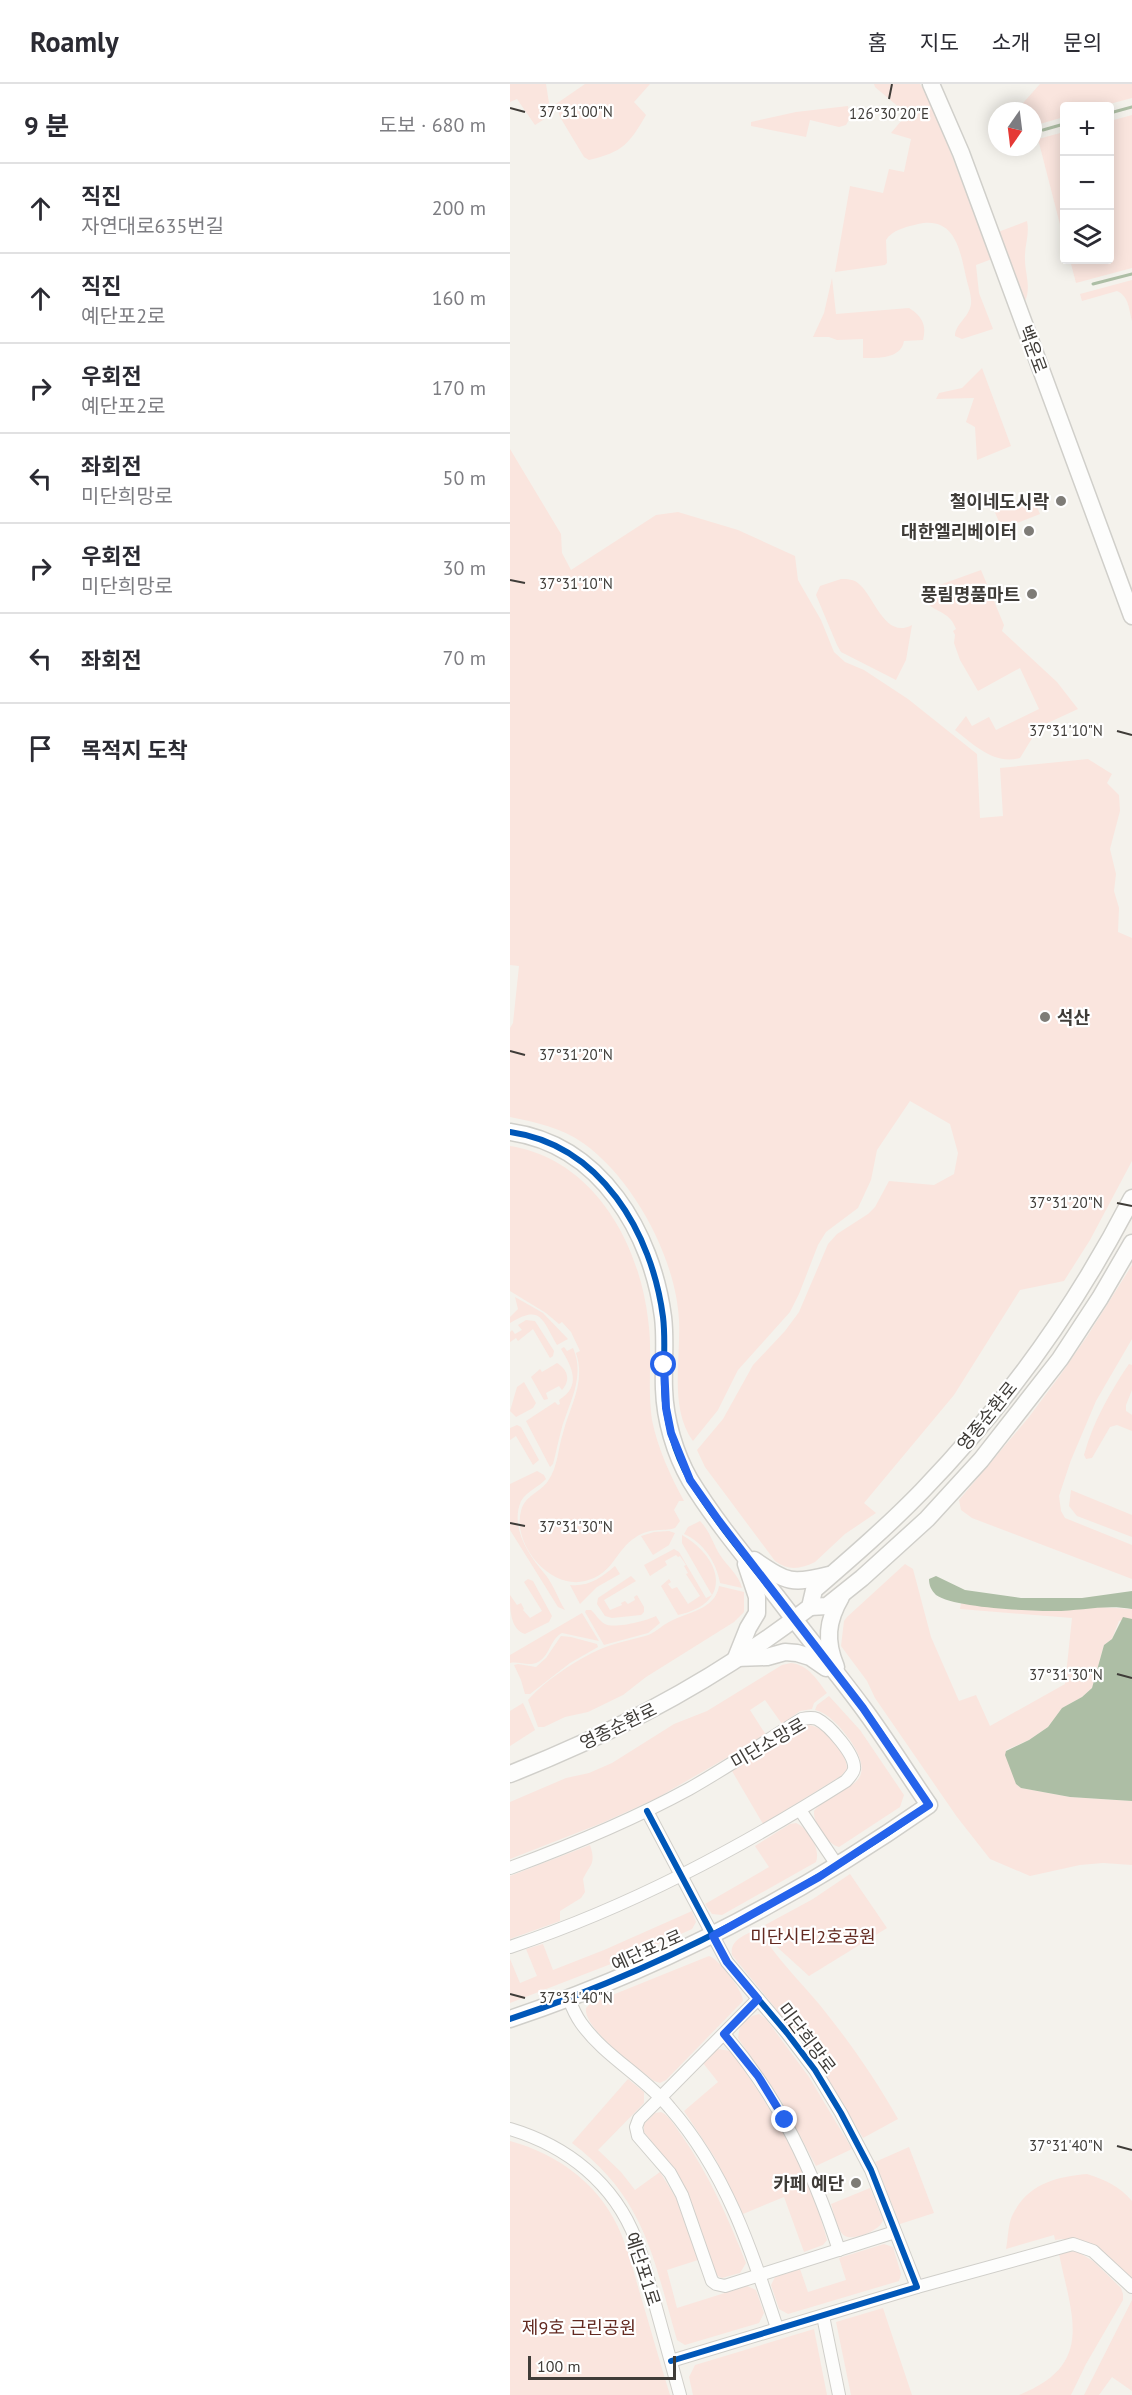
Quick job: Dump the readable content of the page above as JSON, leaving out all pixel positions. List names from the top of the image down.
{
  "streets": {
    "street": [
      "백운로",
      "영종순환로",
      "미단소망로",
      "예단포2로",
      "미단희망로",
      "예단포1로"
    ]
  },
  "crossings": [
    ["영종순환로", "예단포2로"],
    ["예단포2로", "미단희망로"]
  ],
  "parks": ["미단시티2호공원", "제9호 근린공원"],
  "places": [
    "철이네도시락",
    "대한엘리베이터",
    "풍림명품마트",
    "석산",
    "카페 예단"
  ],
  "scale_bar": "100 m",
  "north": "bottom",
  "page": {
    "header": "Roamly",
    "nav": [
      "홈",
      "지도",
      "소개",
      "문의"
    ],
    "heading": ["9 분", "도보 · 680 m"],
    "map_buttons": ["+", "−"],
    "list": [
      ["직진", "자연대로635번길", "200 m"],
      ["직진", "예단포2로", "160 m"],
      ["우회전", "예단포2로", "170 m"],
      ["좌회전", "미단희망로", "50 m"],
      ["우회전", "미단희망로", "30 m"],
      ["좌회전", "70 m"],
      "목적지 도착"
    ],
    "scale": "100 m"
  },
  "coordinates": [
    "37°31'00\"N",
    "126°30'20\"E",
    "37°31'10\"N",
    "37°31'20\"N",
    "37°31'30\"N",
    "37°31'40\"N"
  ]
}
